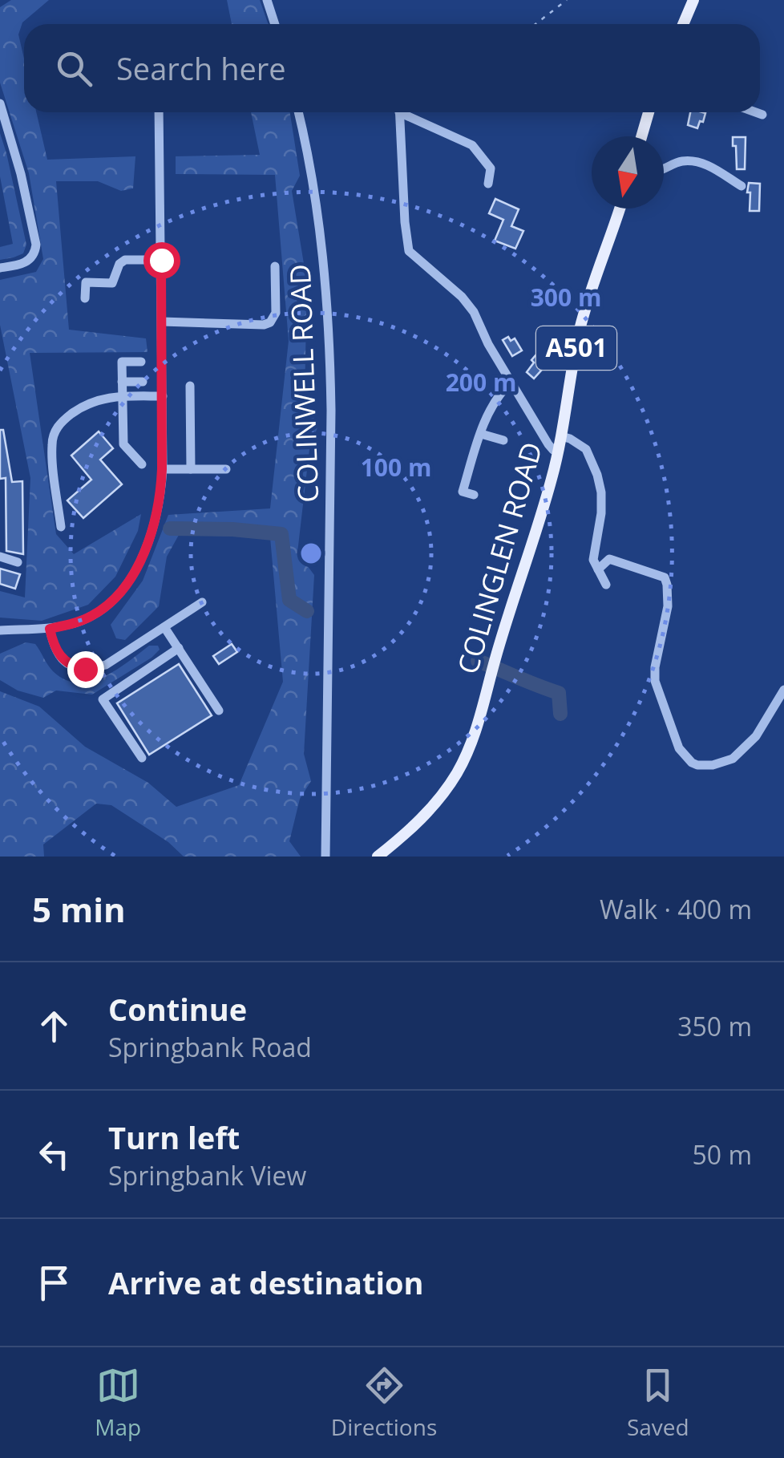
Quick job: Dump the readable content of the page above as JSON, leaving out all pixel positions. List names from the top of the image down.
{
  "streets": {
    "main road": ["A501", "COLINGLEN ROAD"],
    "street": ["COLINWELL ROAD"]
  },
  "north": "bottom",
  "page": {
    "search": "Search here",
    "heading": ["5 min", "Walk · 400 m"],
    "list": [
      ["Continue", "Springbank Road", "350 m"],
      ["Turn left", "Springbank View", "50 m"],
      "Arrive at destination"
    ],
    "nav": ["Map", "Directions", "Saved"]
  },
  "rings": ["300 m", "200 m", "100 m"]
}
